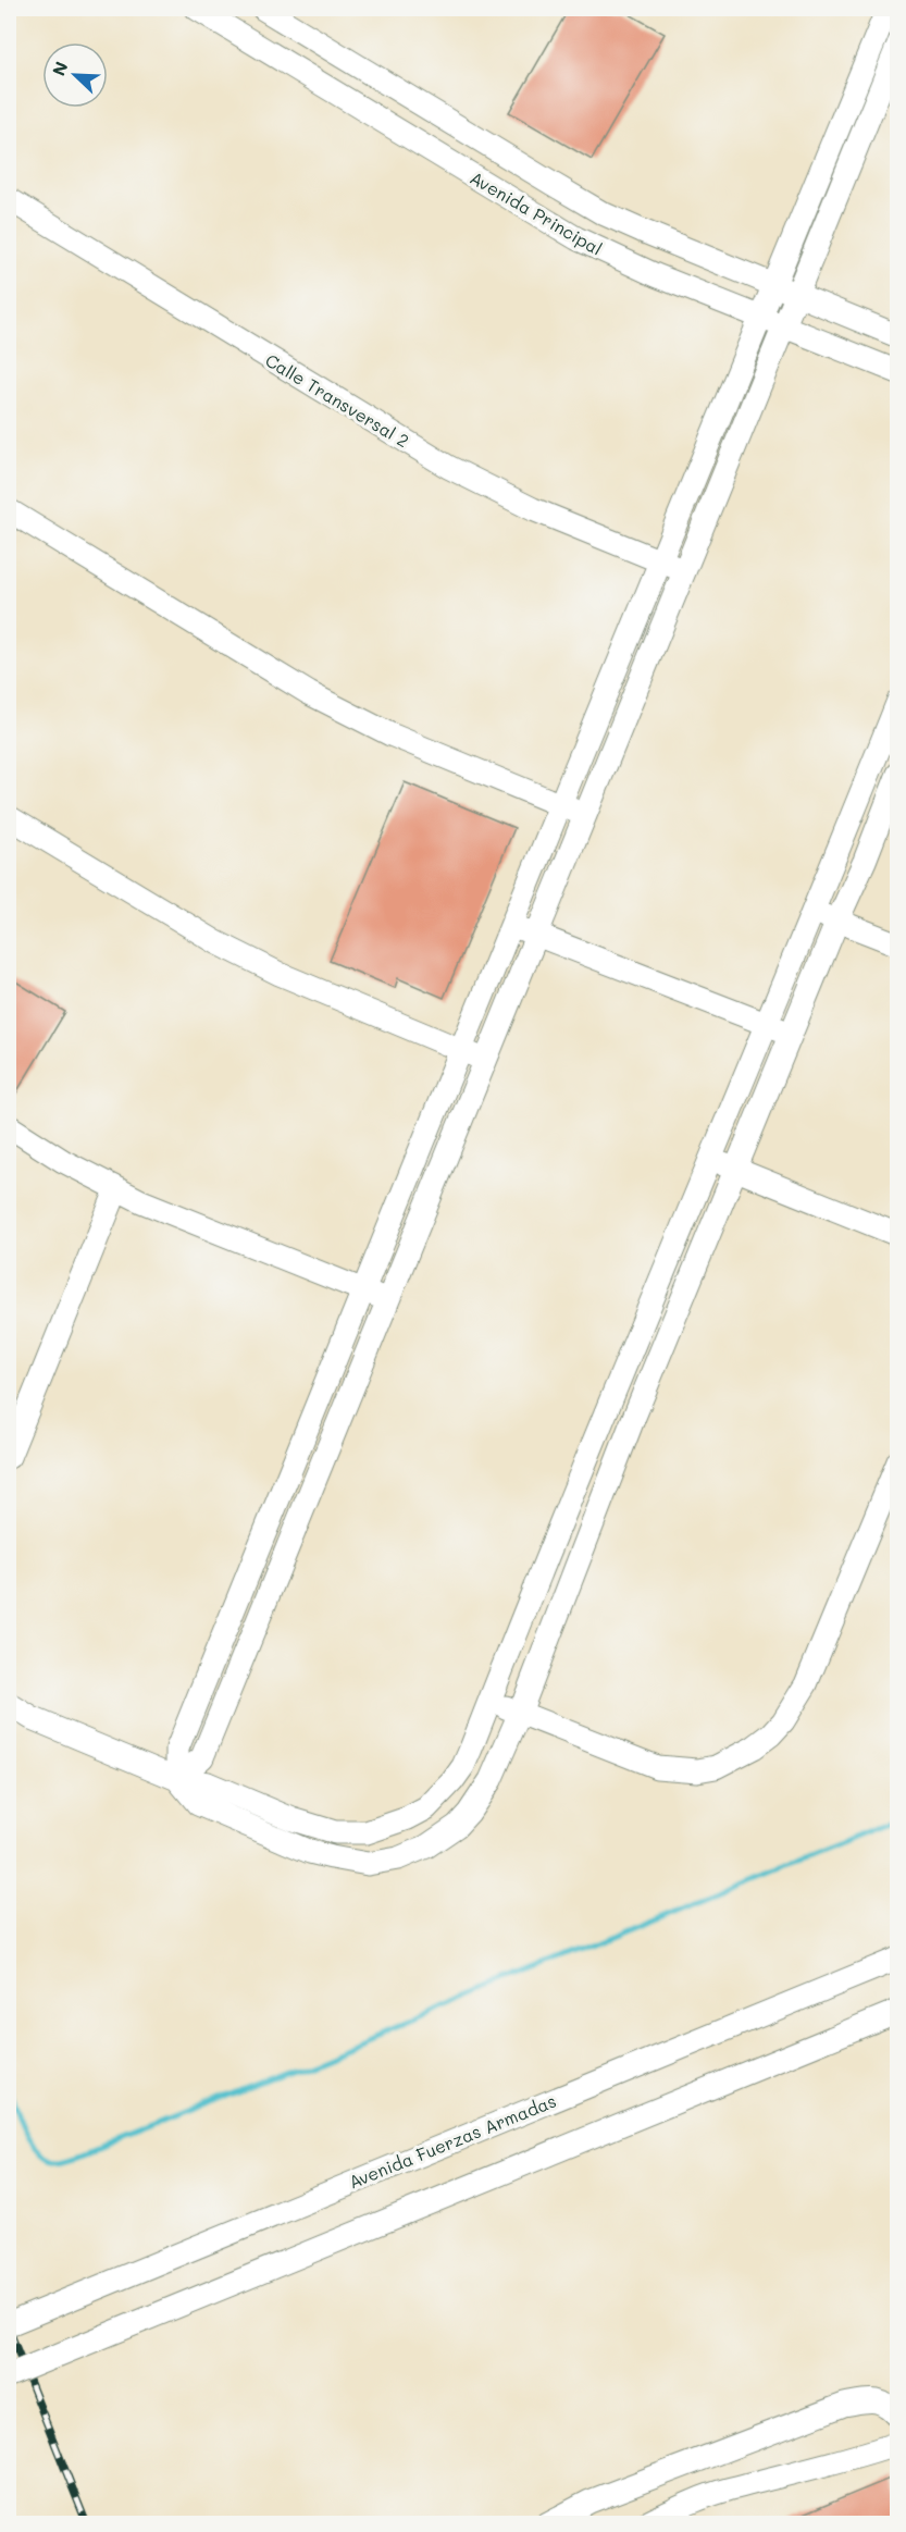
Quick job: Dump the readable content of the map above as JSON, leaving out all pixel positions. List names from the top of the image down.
{
  "streets": {
    "street": ["Avenida Principal", "Calle Transversal 2", "Avenida Fuerzas Armadas"]
  },
  "north": "top left"
}
